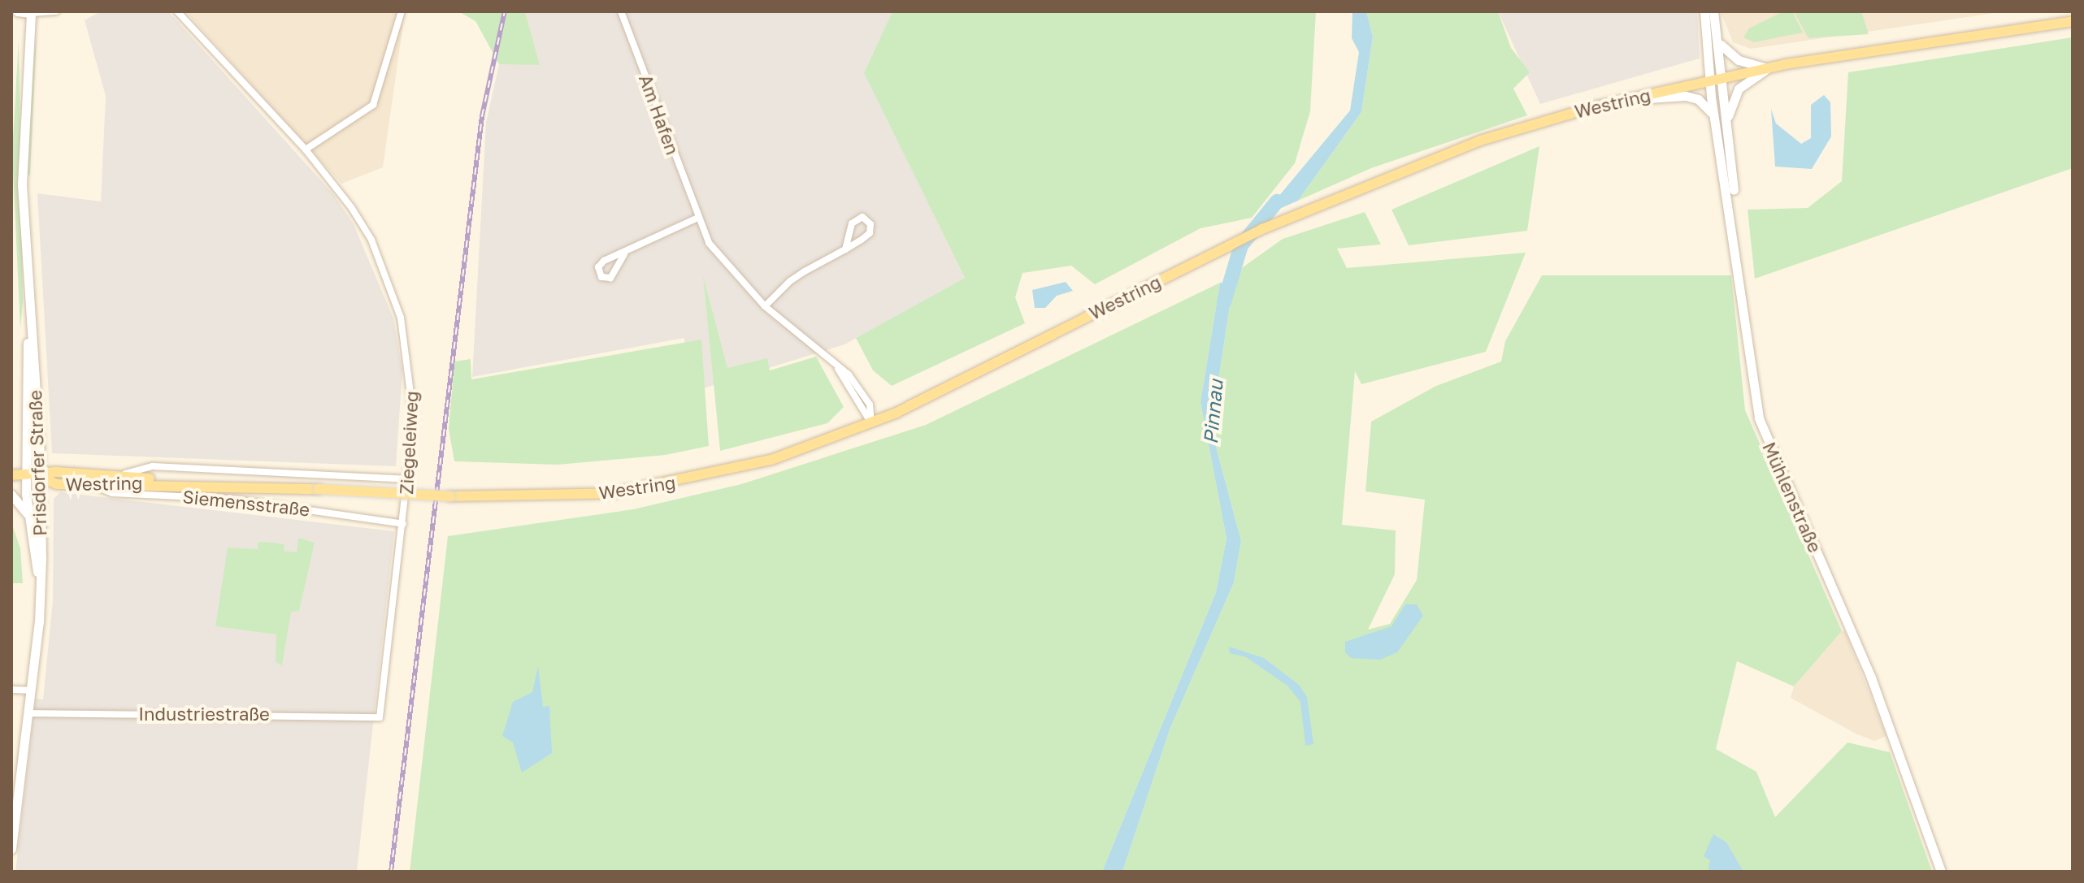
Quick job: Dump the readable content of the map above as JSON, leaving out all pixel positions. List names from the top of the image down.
{
  "streets": {
    "main road": ["Westring", "Prisdorfer Straße", "Mühlenstraße"],
    "street": [
      "Am Hafen",
      "Ziegeleiweg",
      "Siemensstraße",
      "Industriestraße"
    ]
  },
  "crossings": [
    ["Westring", "Am Hafen"],
    ["Westring", "Prisdorfer Straße"],
    ["Westring", "Mühlenstraße"],
    ["Westring", "Siemensstraße"],
    ["Ziegeleiweg", "Siemensstraße"],
    ["Ziegeleiweg", "Industriestraße"],
    ["Prisdorfer Straße", "Industriestraße"]
  ],
  "water": ["Pinnau"]
}
